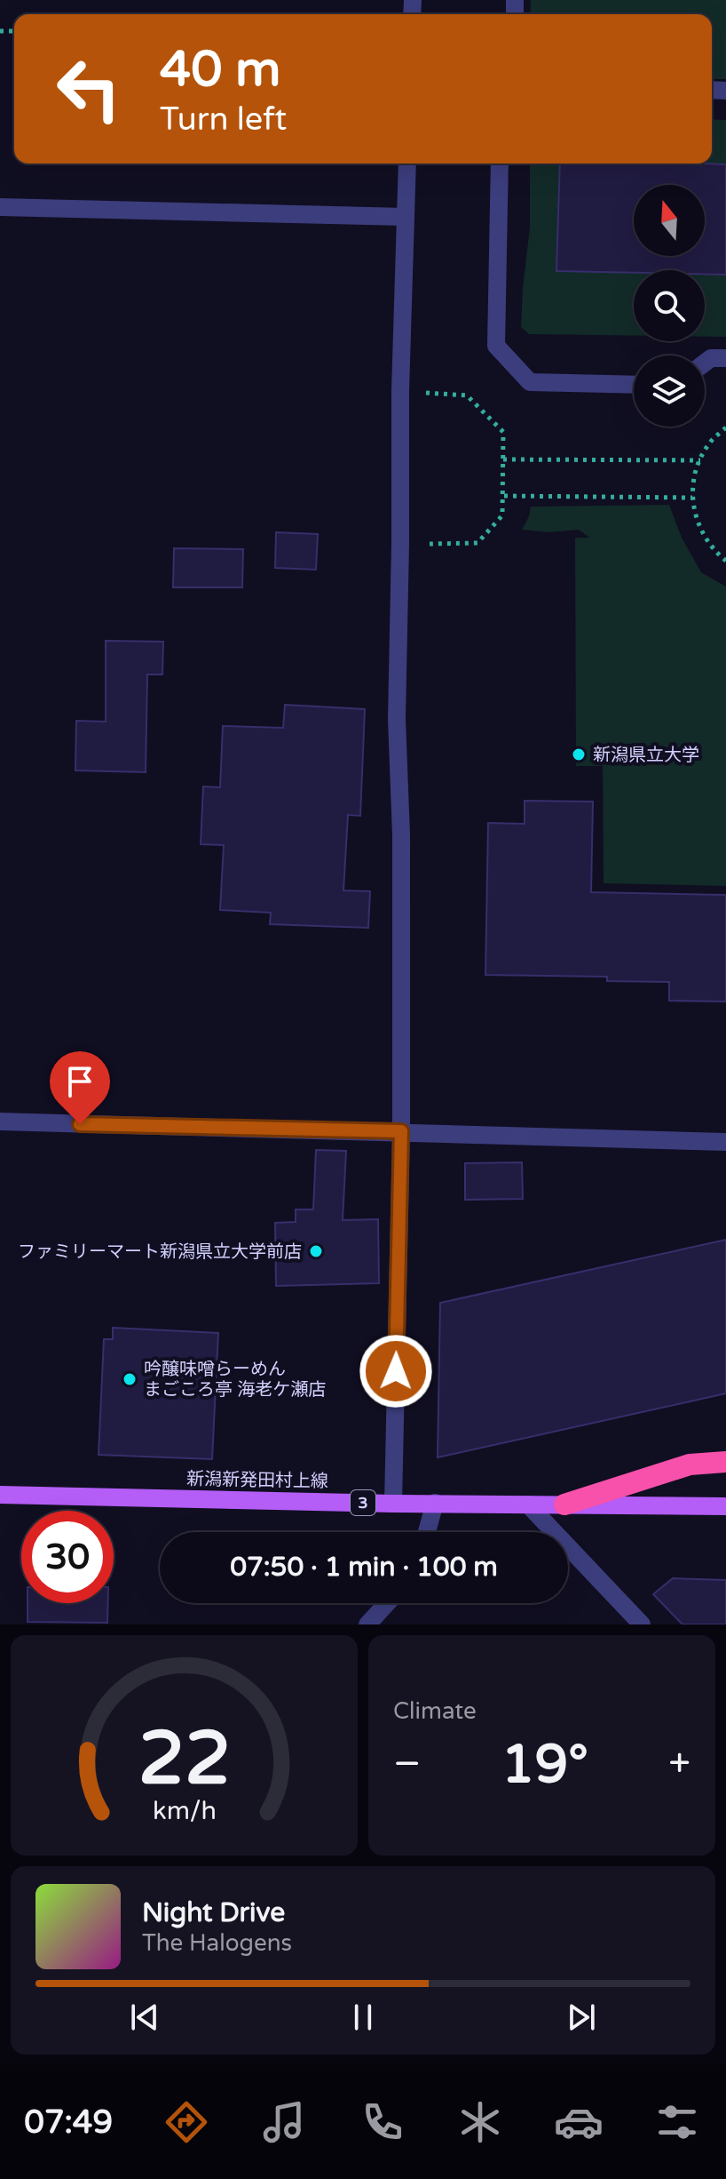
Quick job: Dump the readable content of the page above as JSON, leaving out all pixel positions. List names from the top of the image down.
{
  "streets": {
    "main road": ["新潟新発田村上線", "3"]
  },
  "places": ["新潟県立大学", "ファミリーマート新潟県立大学前店", "吟醸味噌らーめん まごころ亭 海老ケ瀬店"],
  "north": "top",
  "page": {
    "turn": ["40 m", "Turn left"],
    "limit": "30",
    "trip": "07:50 · 1 min · 100 m",
    "tile": "Climate",
    "heat": ["−", "19°", "+"],
    "song": ["Night Drive", "The Halogens"],
    "tabs": "07:49",
    "gauge": ["22", "km/h"]
  }
}
